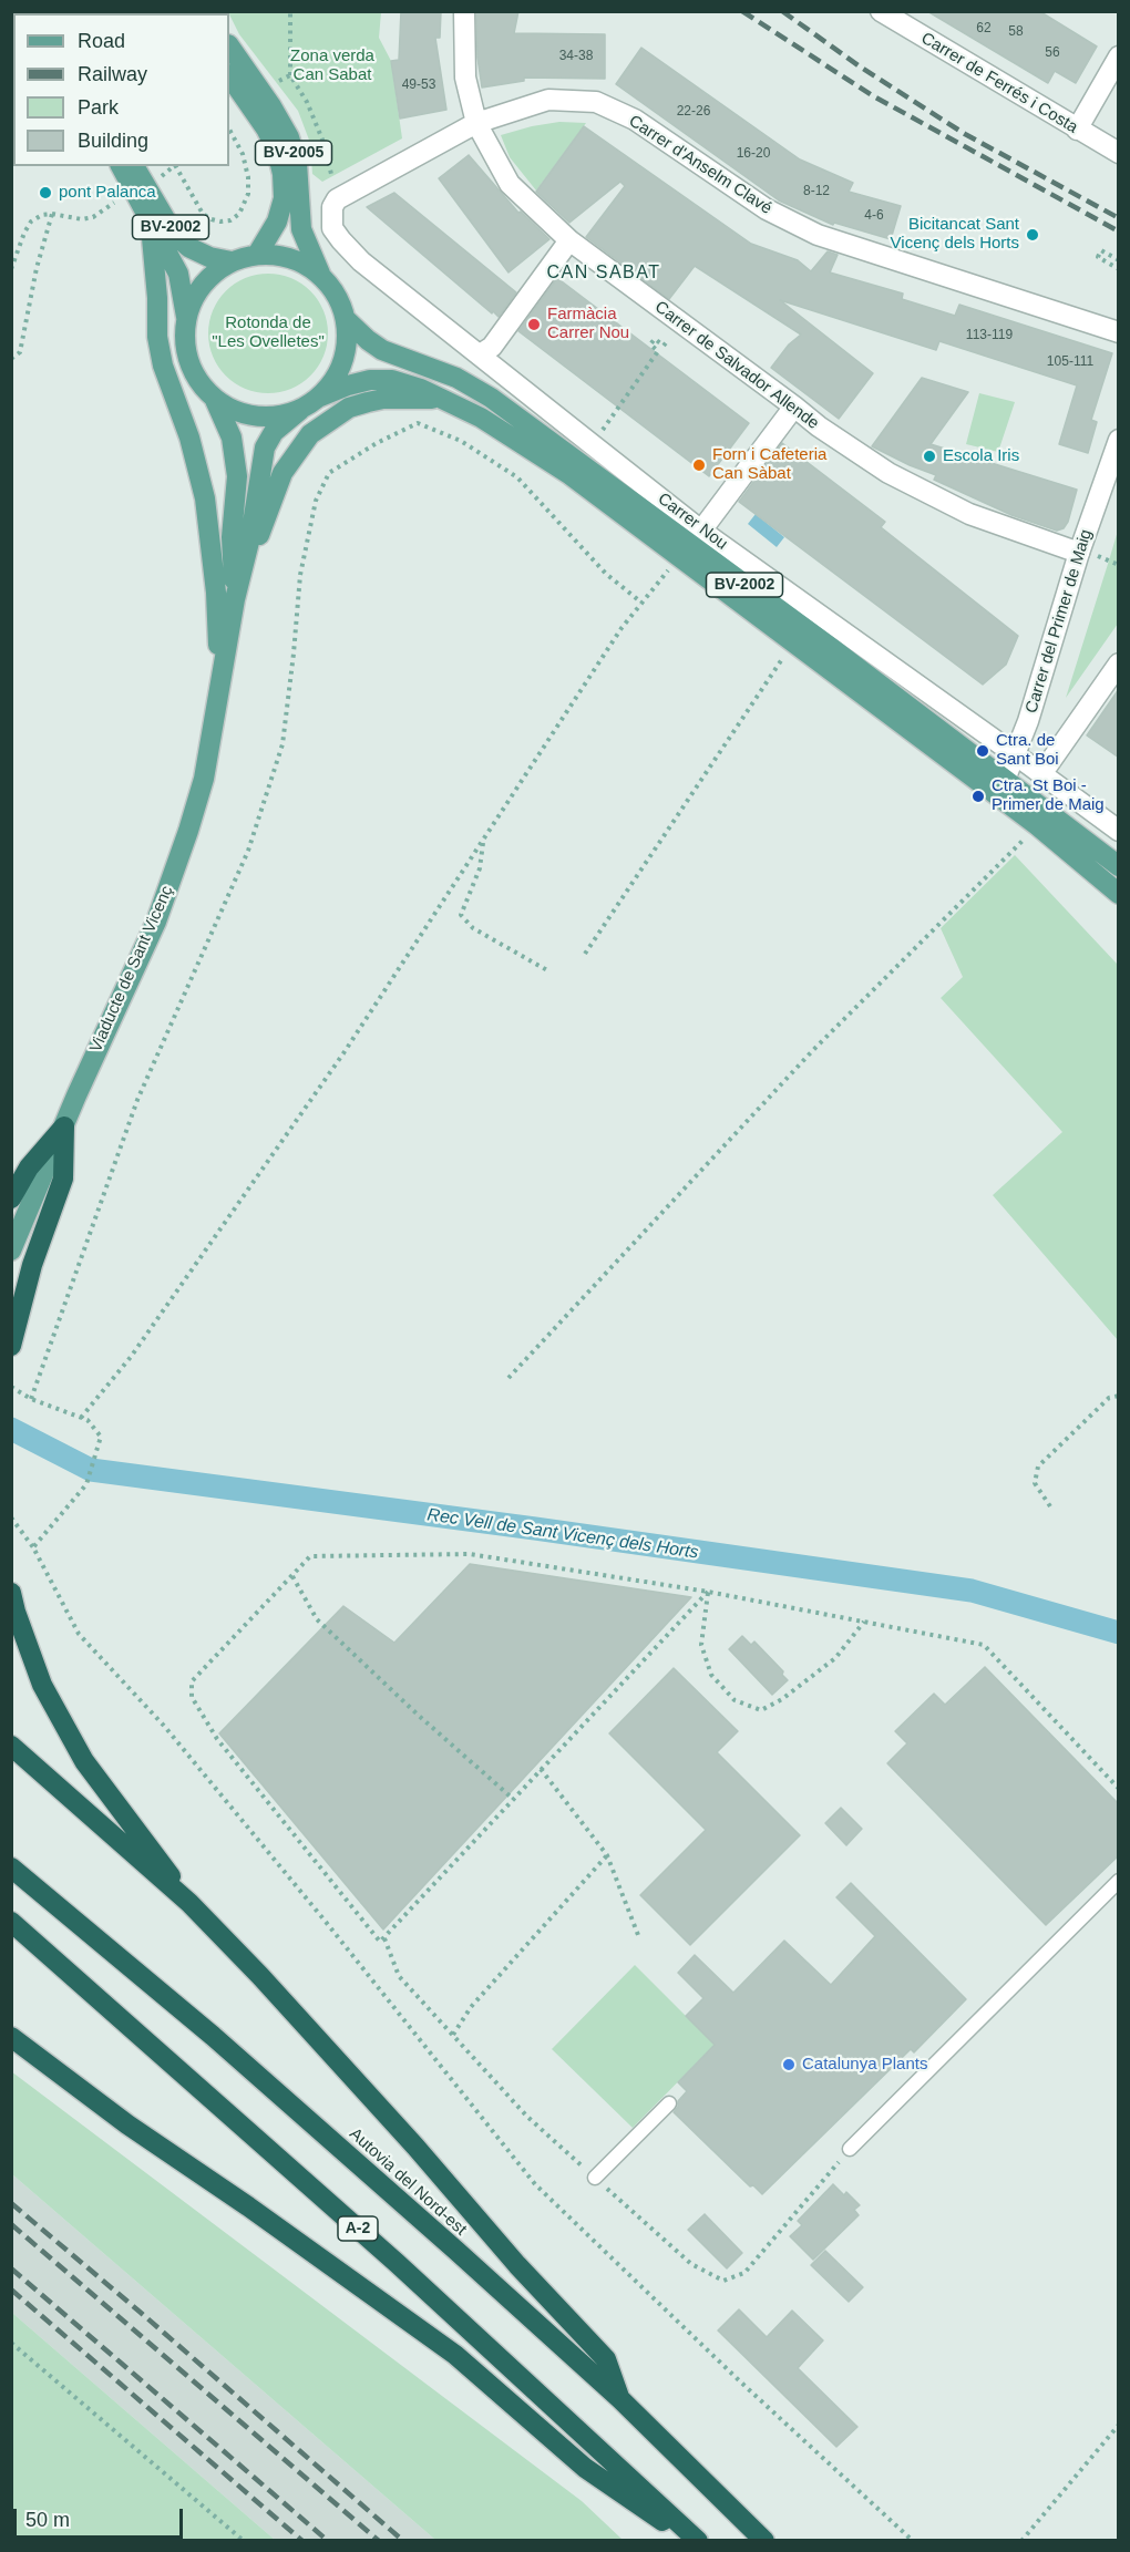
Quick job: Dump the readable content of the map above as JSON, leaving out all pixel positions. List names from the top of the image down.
{
  "streets": {
    "highway": ["Autovia del Nord-est", "A-2"],
    "main road": ["BV-2005", "BV-2002", "Viaducte de Sant Vicenç"],
    "street": [
      "Carrer de Ferrés i Costa",
      "Carrer d'Anselm Clavé",
      "Carrer de Salvador Allende",
      "Carrer Nou",
      "Carrer del Primer de Maig"
    ]
  },
  "crossings": [
    ["BV-2005", "BV-2002"],
    ["BV-2005", "Viaducte de Sant Vicenç"],
    ["Carrer d'Anselm Clavé", "Carrer de Salvador Allende"],
    ["Carrer d'Anselm Clavé", "Carrer Nou"],
    ["BV-2002", "Carrer del Primer de Maig"],
    ["BV-2002", "Viaducte de Sant Vicenç"],
    ["Carrer de Salvador Allende", "Carrer del Primer de Maig"],
    ["Carrer Nou", "Carrer del Primer de Maig"]
  ],
  "districts": ["CAN SABAT"],
  "water": ["Rec Vell de Sant Vicenç dels Horts"],
  "parks": ["Zona verda Can Sabat", "Rotonda de \"Les Ovelletes\""],
  "places": [
    "pont Palanca",
    "Bicitancat Sant Vicenç dels Horts",
    "Farmàcia Carrer Nou",
    "Escola Iris",
    "Forn i Cafeteria Can Sàbat",
    "Ctra. de Sant Boi",
    "Ctra. St Boi - Primer de Maig",
    "Catalunya Plants"
  ],
  "house_numbers": [
    "62",
    "58",
    "56",
    "34-38",
    "49-53",
    "22-26",
    "16-20",
    "8-12",
    "4-6",
    "113-119",
    "105-111"
  ],
  "legend": [
    "Road",
    "Railway",
    "Park",
    "Building"
  ],
  "scale_bar": "50 m"
}
